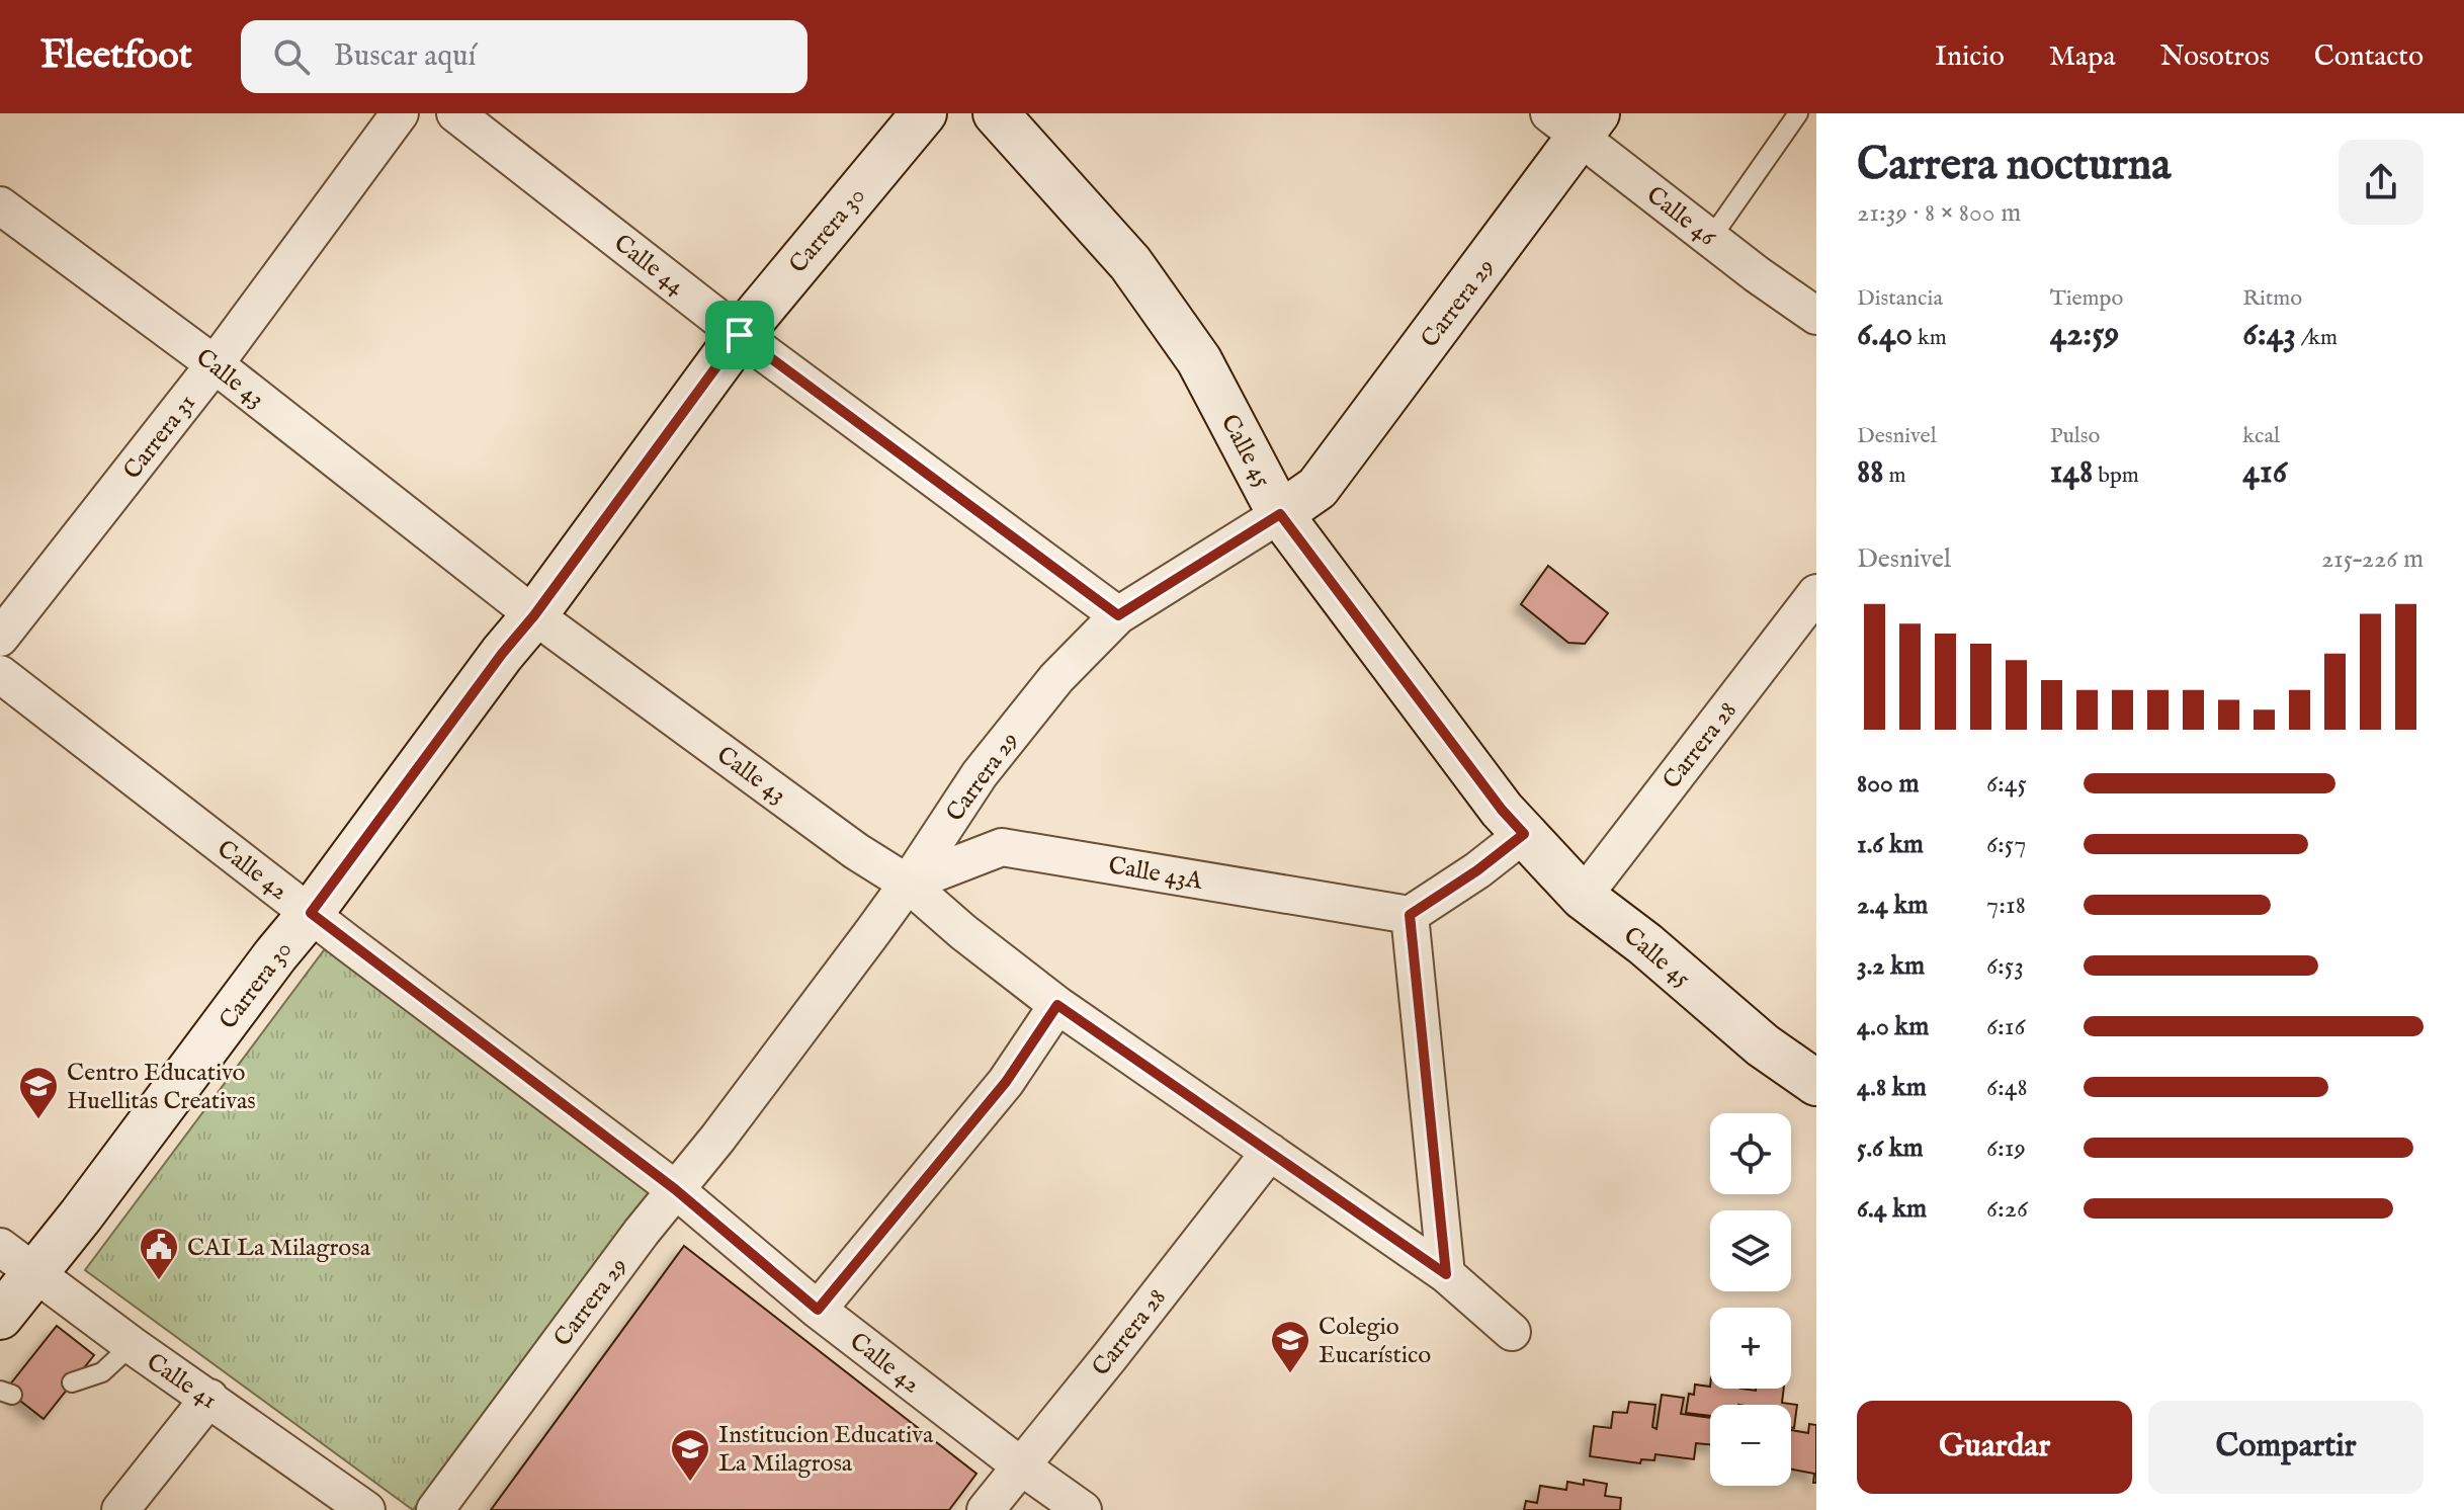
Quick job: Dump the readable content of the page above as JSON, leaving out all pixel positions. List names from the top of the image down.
{
  "streets": {
    "street": [
      "Calle 46",
      "Carrera 30",
      "Calle 44",
      "Carrera 29",
      "Calle 43",
      "Carrera 31",
      "Calle 45",
      "Carrera 28",
      "Calle 42",
      "Calle 43A",
      "Calle 41"
    ]
  },
  "crossings": [
    ["Calle 46", "Carrera 29"],
    ["Carrera 30", "Calle 44"],
    ["Carrera 30", "Calle 43"],
    ["Carrera 30", "Calle 42"],
    ["Carrera 30", "Calle 41"],
    ["Calle 44", "Carrera 29"],
    ["Carrera 29", "Calle 43"],
    ["Carrera 29", "Calle 45"],
    ["Carrera 29", "Calle 42"],
    ["Carrera 29", "Calle 43A"],
    ["Calle 43", "Carrera 31"],
    ["Calle 43", "Carrera 28"],
    ["Calle 43", "Calle 43A"],
    ["Calle 45", "Carrera 28"],
    ["Carrera 28", "Calle 42"]
  ],
  "places": {
    "school or university": ["Centro Educativo Huellitas Creativas", "Colegio Eucarístico", "Institucion Educativa La Milagrosa"],
    "public building": ["CAI La Milagrosa"]
  },
  "page": {
    "header": "Fleetfoot",
    "search": "Buscar aquí",
    "nav": [
      "Inicio",
      "Mapa",
      "Nosotros",
      "Contacto"
    ],
    "heading": ["Carrera nocturna", "21:39 · 8 × 800 m"],
    "stats": [
      ["Distancia", "6.40 km"],
      ["Tiempo", "42:59"],
      ["Ritmo", "6:43 /km"],
      ["Desnivel", "88 m"],
      ["Pulso", "148 bpm"],
      ["kcal", "416"]
    ],
    "chart": ["Desnivel", "215–226 m"],
    "list": [
      {
        "name": "800 m",
        "note": "6:45"
      },
      {
        "name": "1.6 km",
        "note": "6:57"
      },
      {
        "name": "2.4 km",
        "note": "7:18"
      },
      {
        "name": "3.2 km",
        "note": "6:53"
      },
      {
        "name": "4.0 km",
        "note": "6:16"
      },
      {
        "name": "4.8 km",
        "note": "6:48"
      },
      {
        "name": "5.6 km",
        "note": "6:19"
      },
      {
        "name": "6.4 km",
        "note": "6:26"
      }
    ],
    "map_buttons": ["+", "−"],
    "buttons": ["Guardar", "Compartir"]
  }
}
